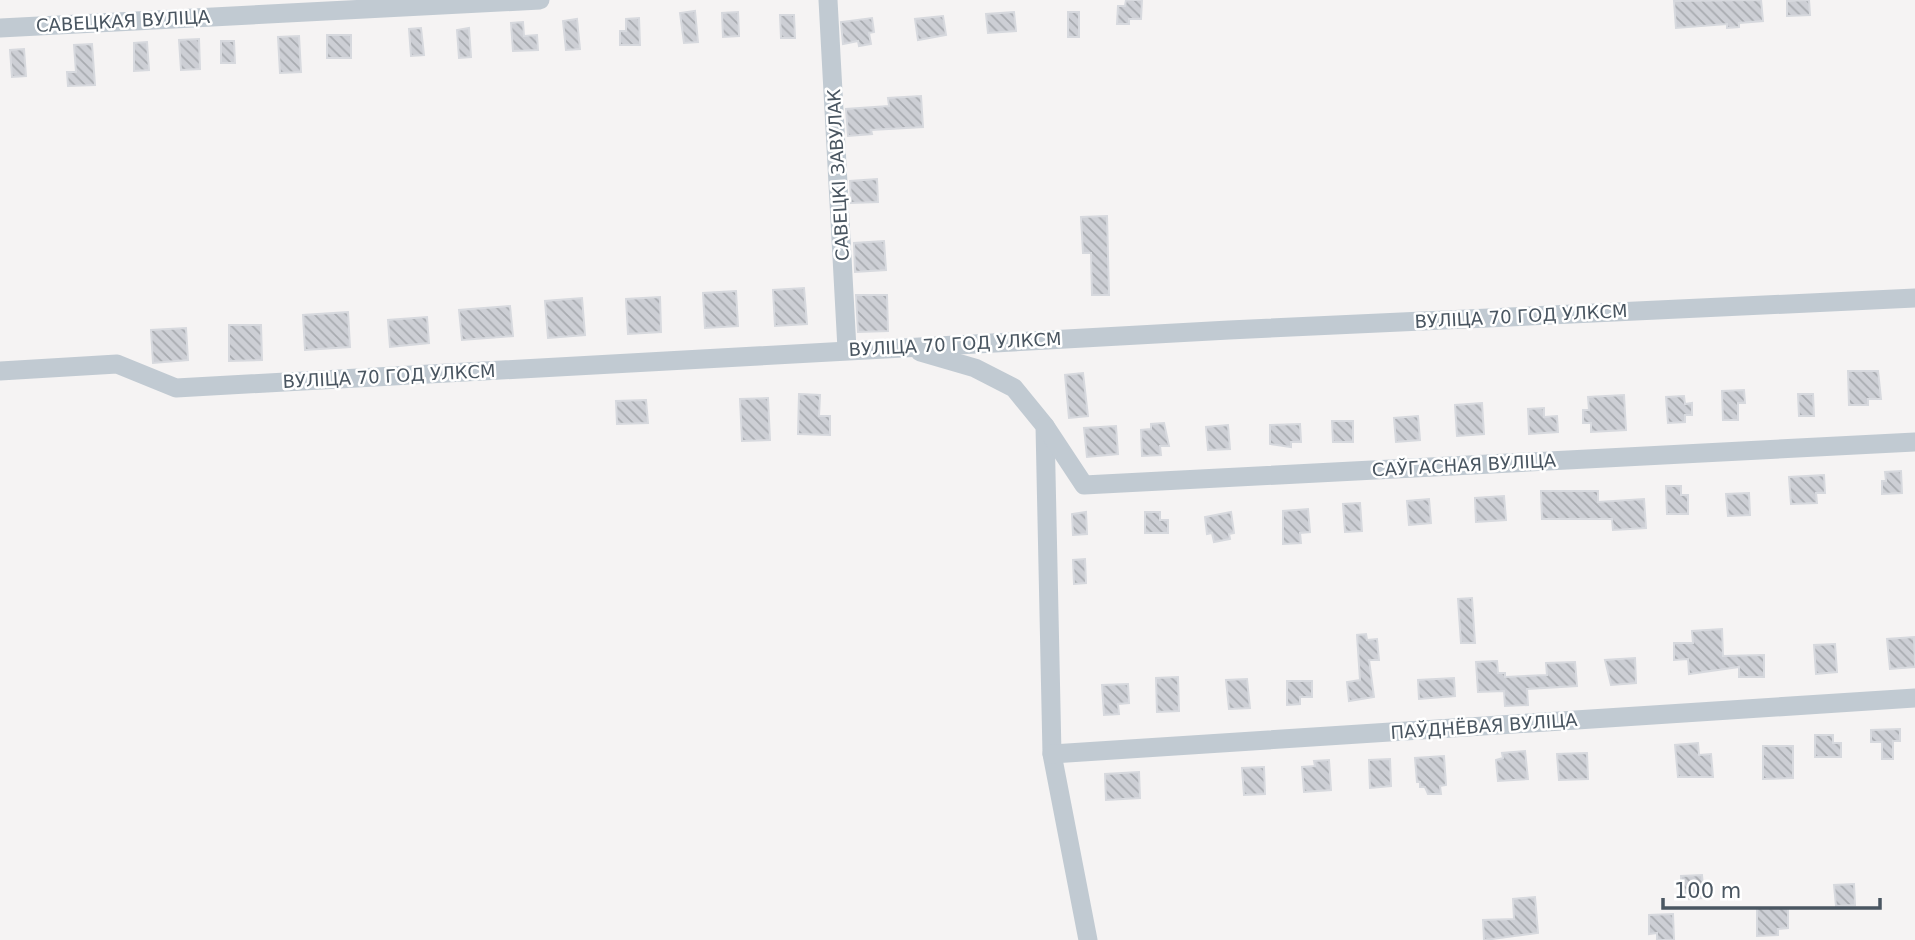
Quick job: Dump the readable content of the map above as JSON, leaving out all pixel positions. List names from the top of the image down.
{
  "streets": {
    "street": [
      "САВЕЦКАЯ ВУЛІЦА",
      "САВЕЦКІ ЗАВУЛАК",
      "ВУЛІЦА 70 ГОД УЛКСМ",
      "САЎГАСНАЯ ВУЛІЦА",
      "ПАЎДНЁВАЯ ВУЛІЦА"
    ]
  },
  "crossings": [
    ["САВЕЦКІ ЗАВУЛАК", "ВУЛІЦА 70 ГОД УЛКСМ"]
  ],
  "scale_bar": "100 m"
}
